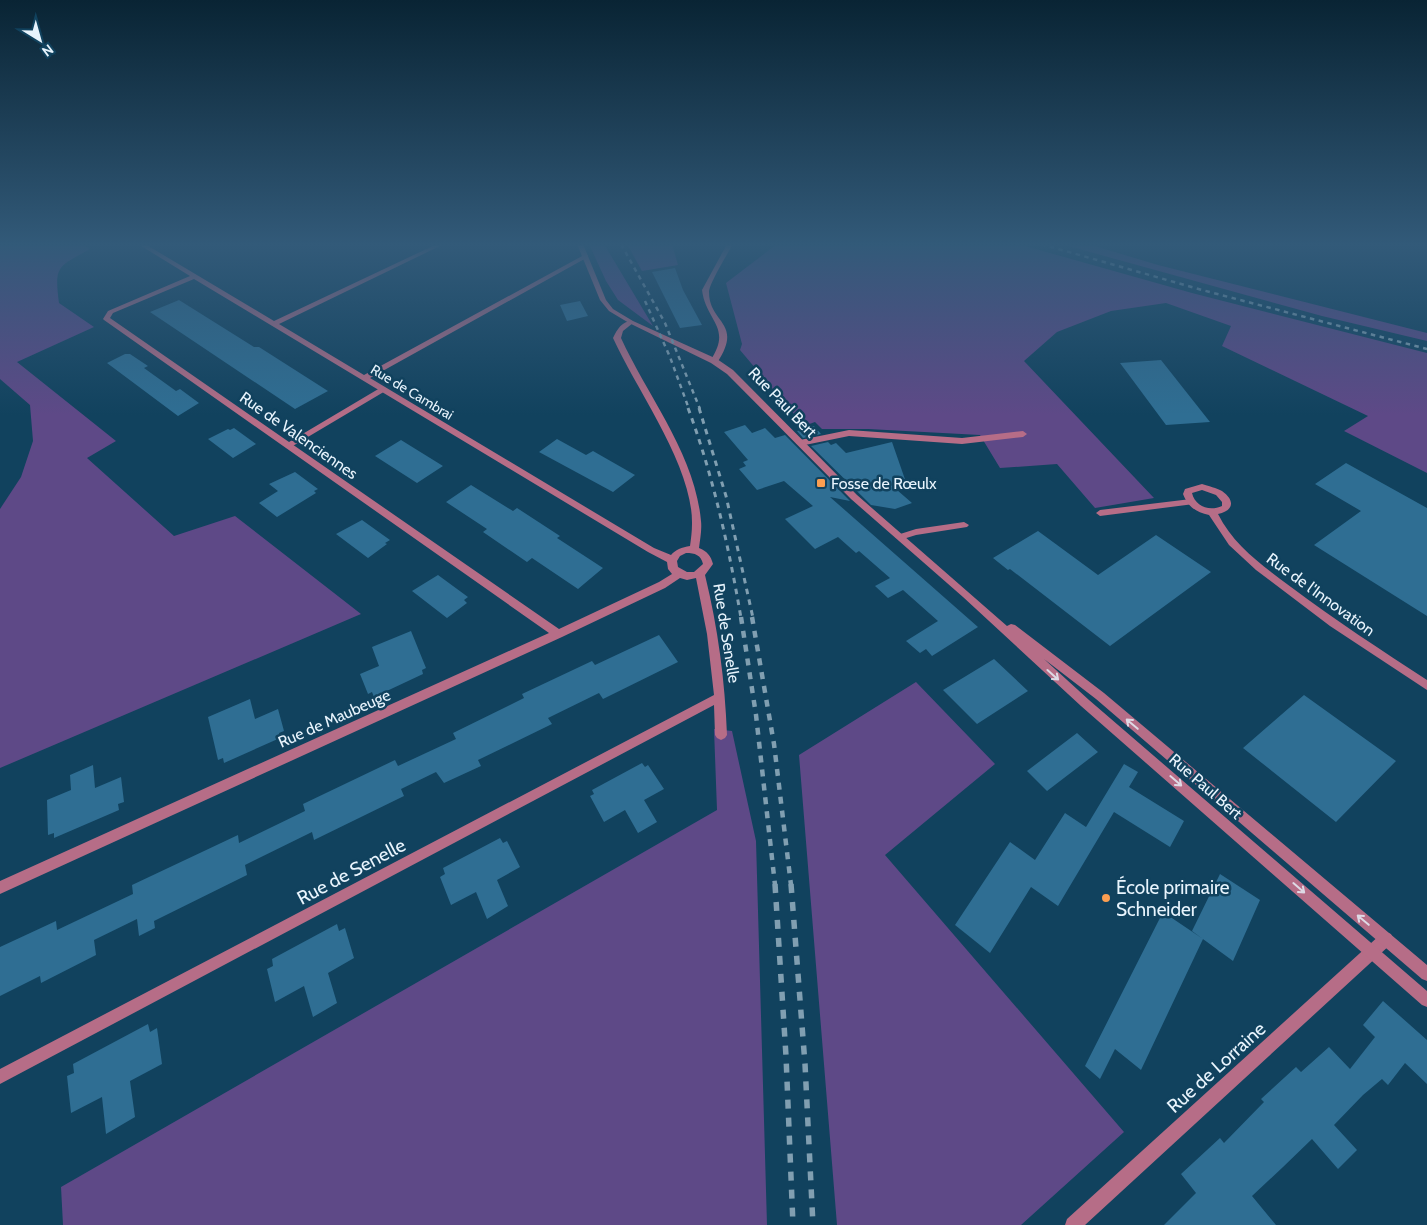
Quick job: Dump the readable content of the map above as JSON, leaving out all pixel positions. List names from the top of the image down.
{
  "streets": {
    "street": [
      "Rue de Cambrai",
      "Rue Paul Bert",
      "Rue de Valenciennes",
      "Rue de l'Innovation",
      "Rue de Senelle",
      "Rue de Maubeuge",
      "Rue de Lorraine"
    ]
  },
  "crossings": [
    ["Rue de Cambrai", "Rue de Senelle"],
    ["Rue de Cambrai", "Rue de Maubeuge"],
    ["Rue Paul Bert", "Rue de Lorraine"],
    ["Rue de Valenciennes", "Rue de Maubeuge"],
    ["Rue de Senelle", "Rue de Maubeuge"]
  ],
  "places": {
    "transit": ["Fosse de Rœulx"],
    "other": ["École primaire Schneider"]
  },
  "north": "bottom right"
}
